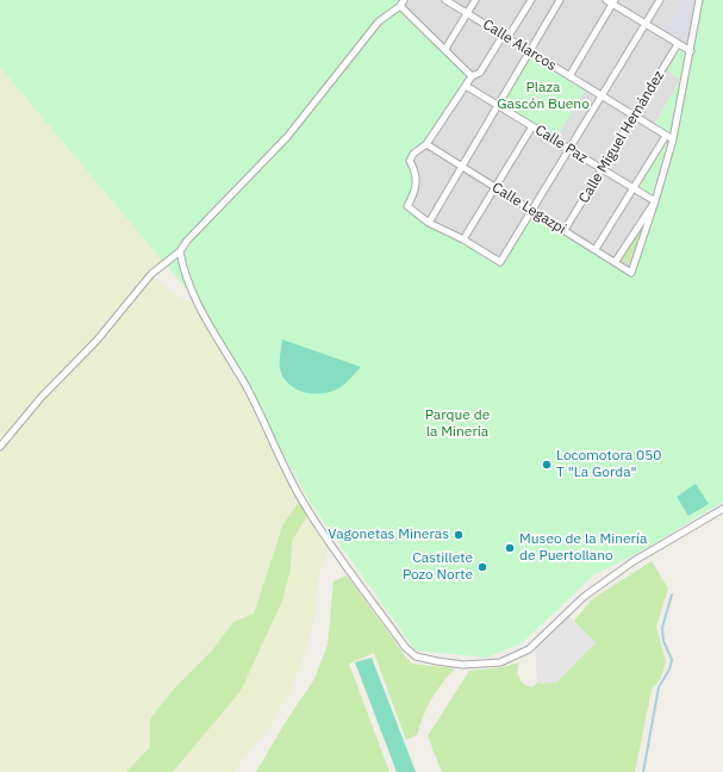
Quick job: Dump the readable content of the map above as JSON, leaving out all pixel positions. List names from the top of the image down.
{
  "streets": {
    "street": [
      "Calle Alarcos",
      "Calle Miguel Hernández",
      "Calle Paz",
      "Calle Legazpi"
    ]
  },
  "crossings": [
    ["Calle Alarcos", "Calle Miguel Hernández"],
    ["Calle Miguel Hernández", "Calle Paz"],
    ["Calle Miguel Hernández", "Calle Legazpi"],
    ["Calle Paz", "Calle Legazpi"]
  ],
  "parks": ["Plaza Gascón Bueno", "Parque de la Minería"],
  "places": [
    "Locomotora 050 T \"La Gorda\"",
    "Vagonetas Mineras",
    "Museo de la Minería de Puertollano",
    "Castillete Pozo Norte"
  ]
}
